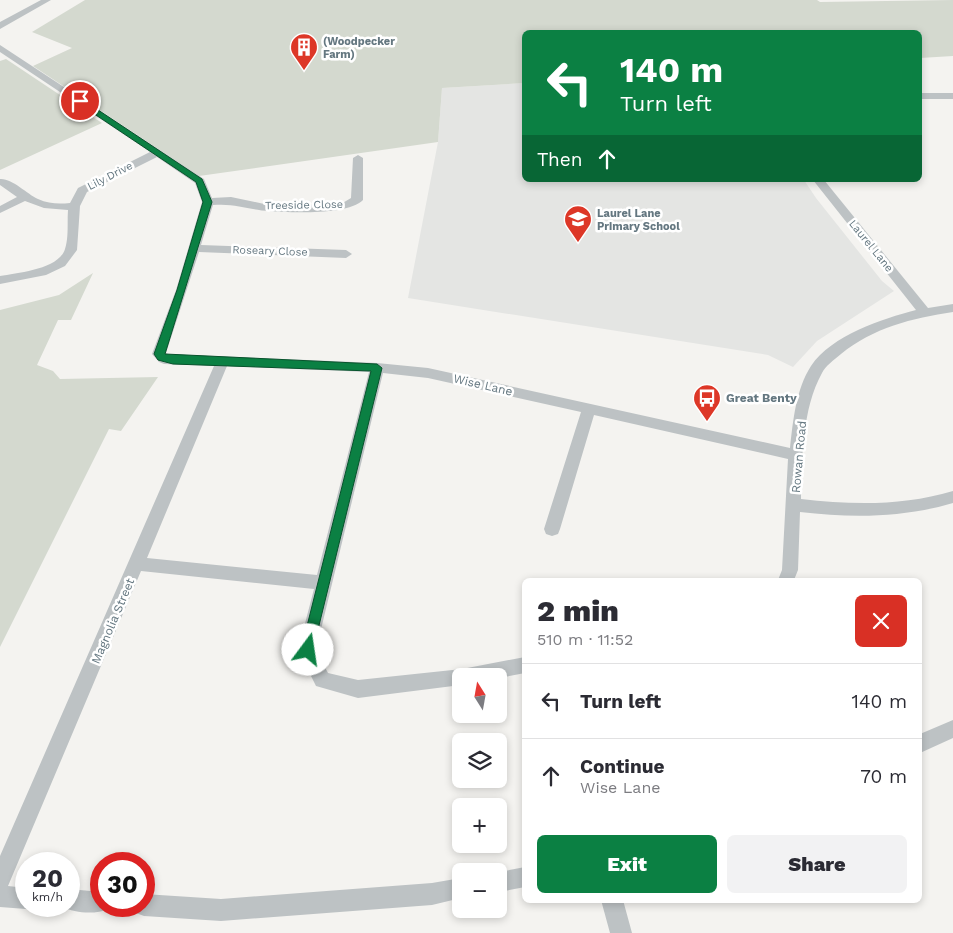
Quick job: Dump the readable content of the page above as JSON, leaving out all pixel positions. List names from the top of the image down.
{
  "streets": {
    "street": [
      "Lily Drive",
      "Treeside Close",
      "Laurel Lane",
      "Roseary Close",
      "Wise Lane",
      "Rowan Road",
      "Magnolia Street"
    ]
  },
  "crossings": [
    ["Laurel Lane", "Rowan Road"],
    ["Wise Lane", "Rowan Road"],
    ["Wise Lane", "Magnolia Street"]
  ],
  "places": {
    "building": ["(Woodpecker Farm)"],
    "school or university": ["Laurel Lane Primary School"],
    "bus stop": ["Great Benty"]
  },
  "north": "top",
  "page": {
    "turn": ["140 m", "Turn left"],
    "then": "Then",
    "heading": ["2 min", "510 m · 11:52"],
    "list": [
      {
        "name": "Turn left",
        "value": "140 m"
      },
      {
        "name": "Continue",
        "note": "Wise Lane",
        "value": "70 m"
      }
    ],
    "map_buttons": ["+", "−"],
    "buttons": ["Exit", "Share"],
    "speed": "20 km/h",
    "limit": "30"
  }
}
